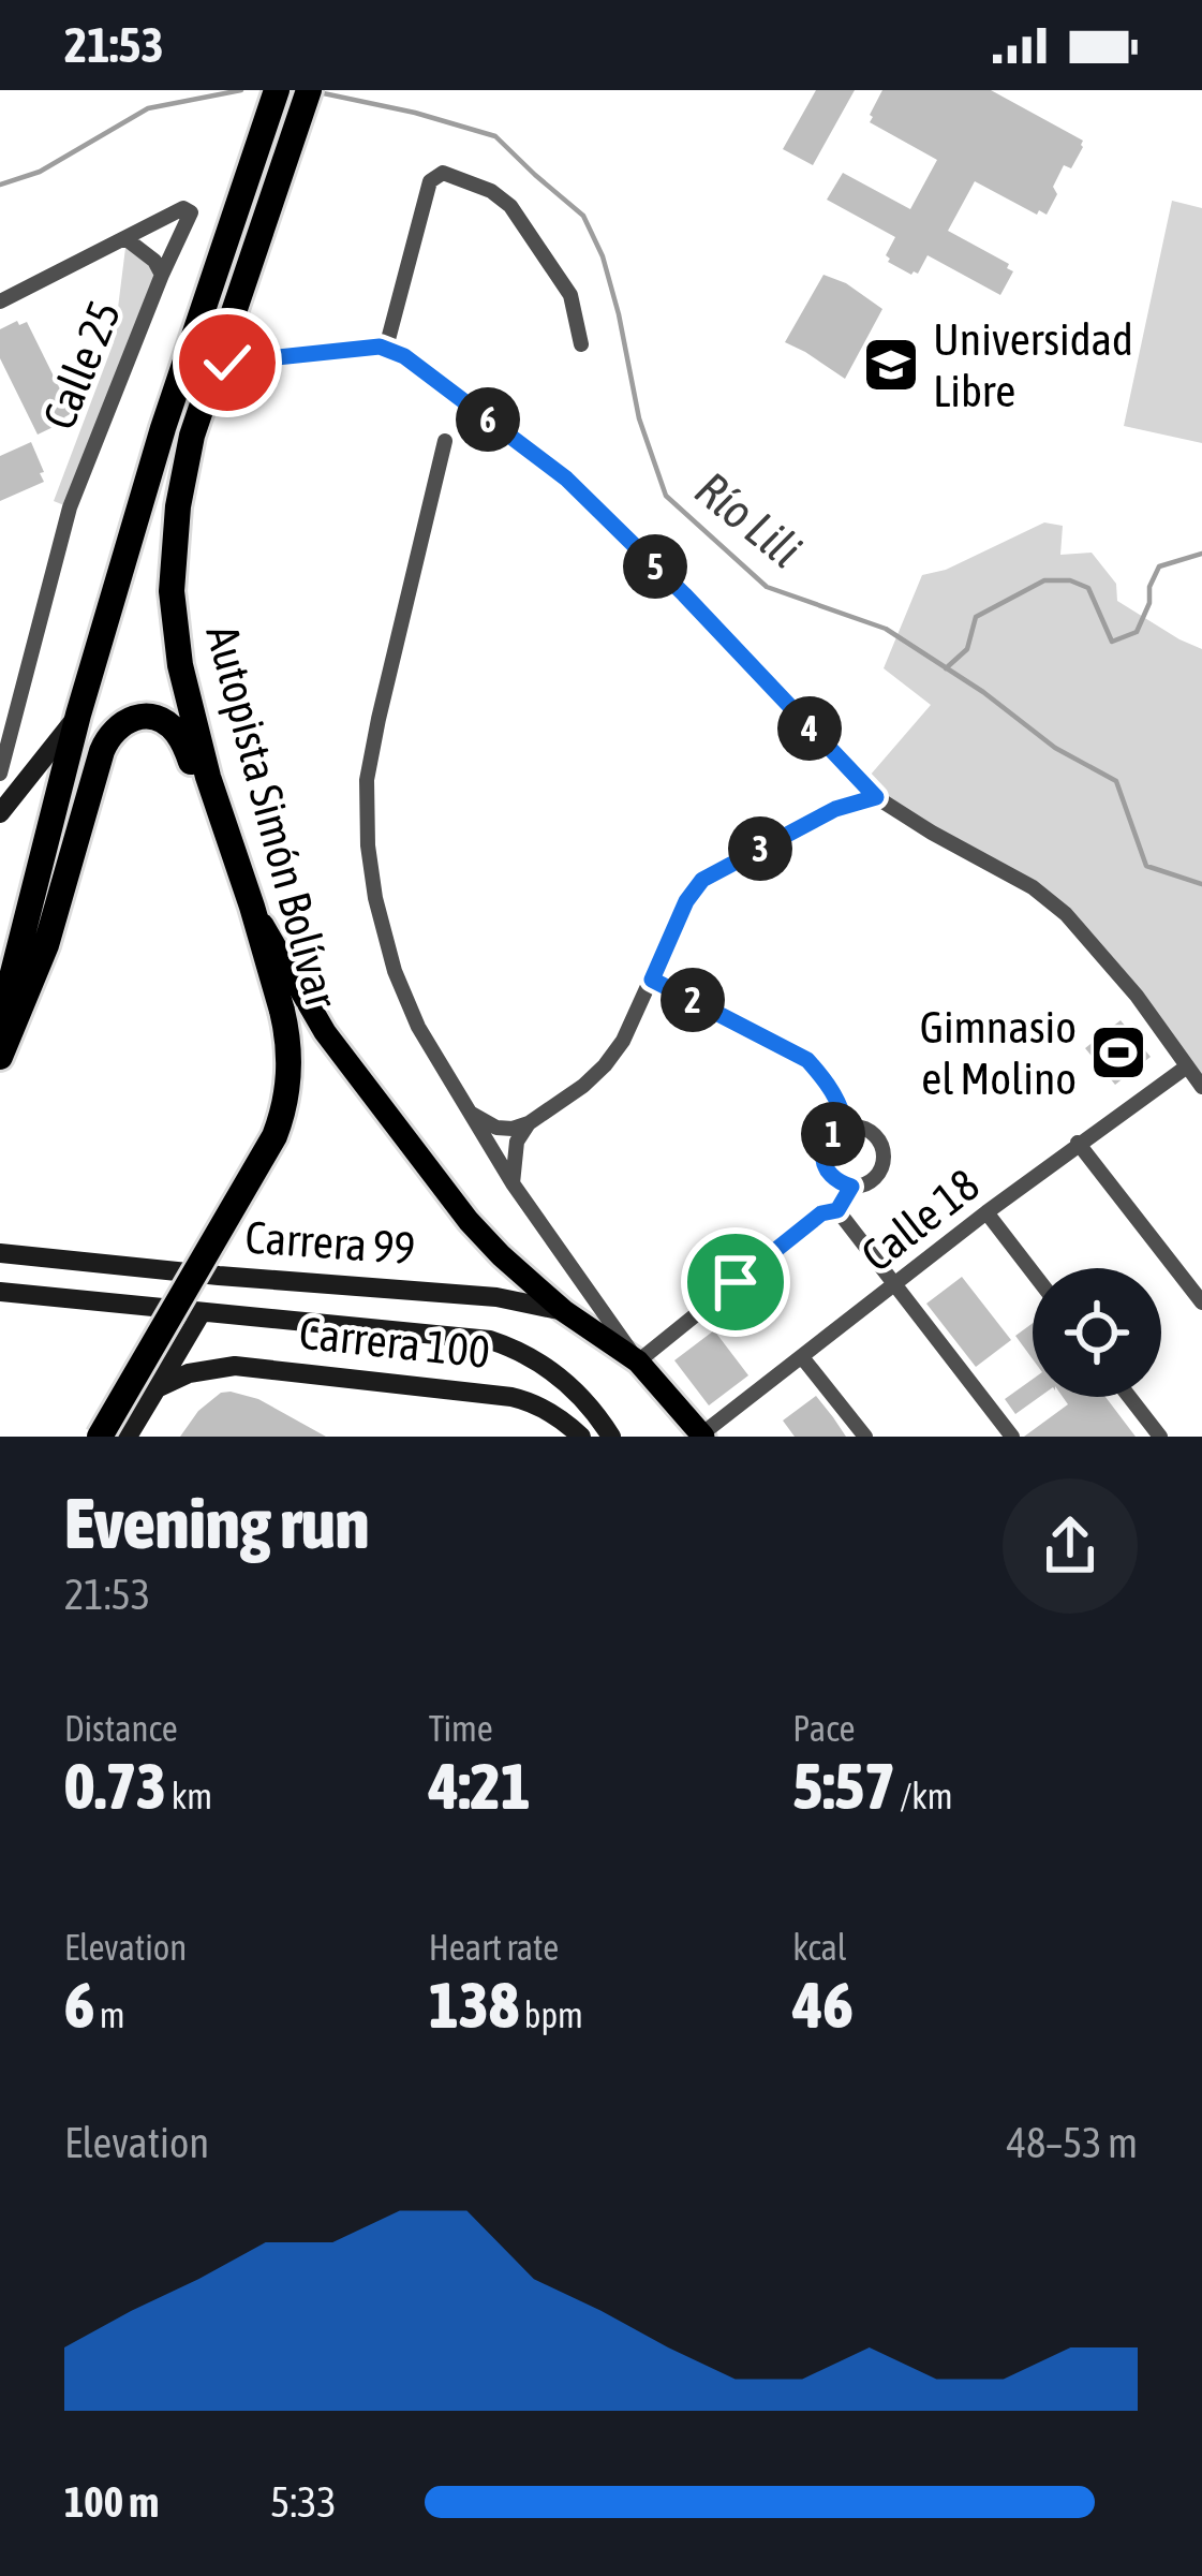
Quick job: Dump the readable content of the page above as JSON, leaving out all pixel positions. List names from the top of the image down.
{
  "streets": {
    "highway": ["Autopista Simón Bolívar"],
    "main road": ["Carrera 99", "Carrera 100"],
    "street": ["Calle 25", "Calle 18"]
  },
  "crossings": [
    ["Carrera 99", "Carrera 100"]
  ],
  "water": ["Río Lili"],
  "places": {
    "school or university": ["Universidad Libre"],
    "sports": ["Gimnasio el Molino"]
  },
  "page": {
    "status": "21:53",
    "pins": [
      "6",
      "5",
      "4",
      "3",
      "2",
      "1"
    ],
    "heading": ["Evening run", "21:53"],
    "stats": [
      ["Distance", "0.73 km"],
      ["Time", "4:21"],
      ["Pace", "5:57 /km"],
      ["Elevation", "6 m"],
      ["Heart rate", "138 bpm"],
      ["kcal", "46"]
    ],
    "chart": ["Elevation", "48–53 m"],
    "list": [
      {
        "name": "100 m",
        "note": "5:33"
      }
    ]
  }
}
